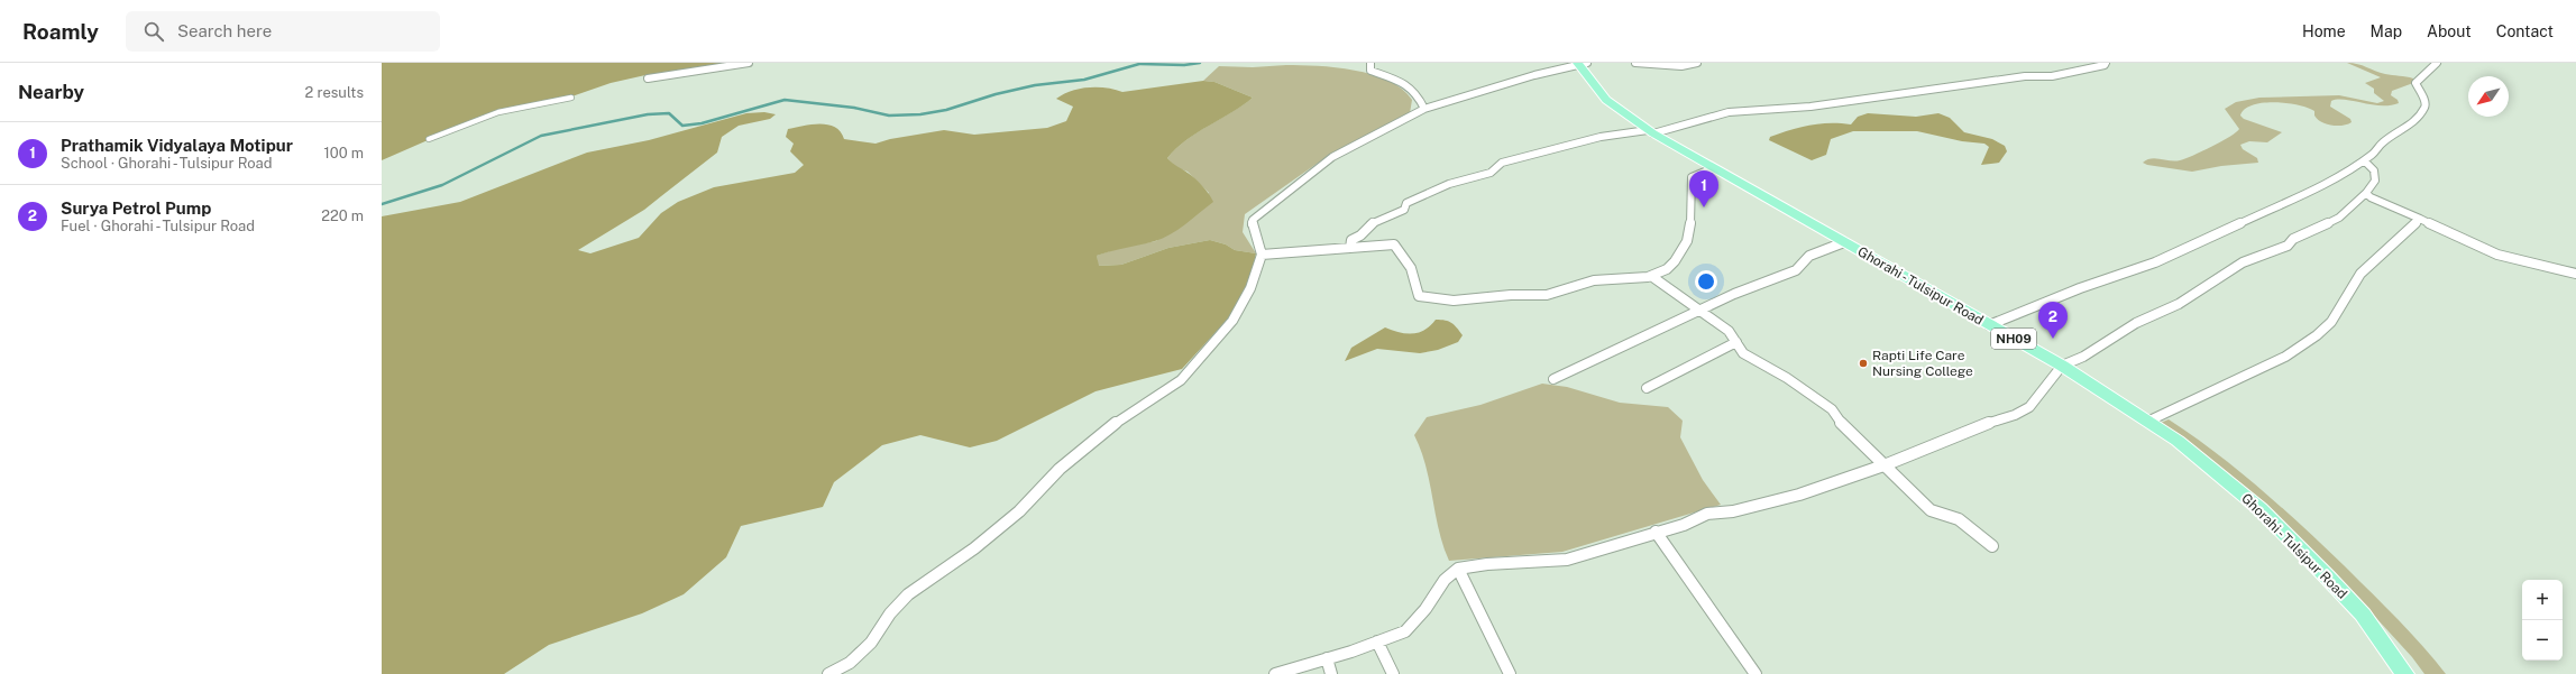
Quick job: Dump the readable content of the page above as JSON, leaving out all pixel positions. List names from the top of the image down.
{
  "streets": {
    "main road": ["Ghorahi - Tulsipur Road", "NH09"]
  },
  "places": ["Rapti Life Care Nursing College"],
  "north": "bottom left",
  "page": {
    "header": "Roamly",
    "search": "Search here",
    "nav": [
      "Home",
      "Map",
      "About",
      "Contact"
    ],
    "heading": ["Nearby", "2 results"],
    "list": [
      {
        "mark": "1",
        "name": "Prathamik Vidyalaya Motipur",
        "note": "School · Ghorahi - Tulsipur Road",
        "value": "100 m"
      },
      {
        "mark": "2",
        "name": "Surya Petrol Pump",
        "note": "Fuel · Ghorahi - Tulsipur Road",
        "value": "220 m"
      }
    ],
    "pins": ["1", "2"],
    "map_buttons": ["+", "−"]
  }
}
